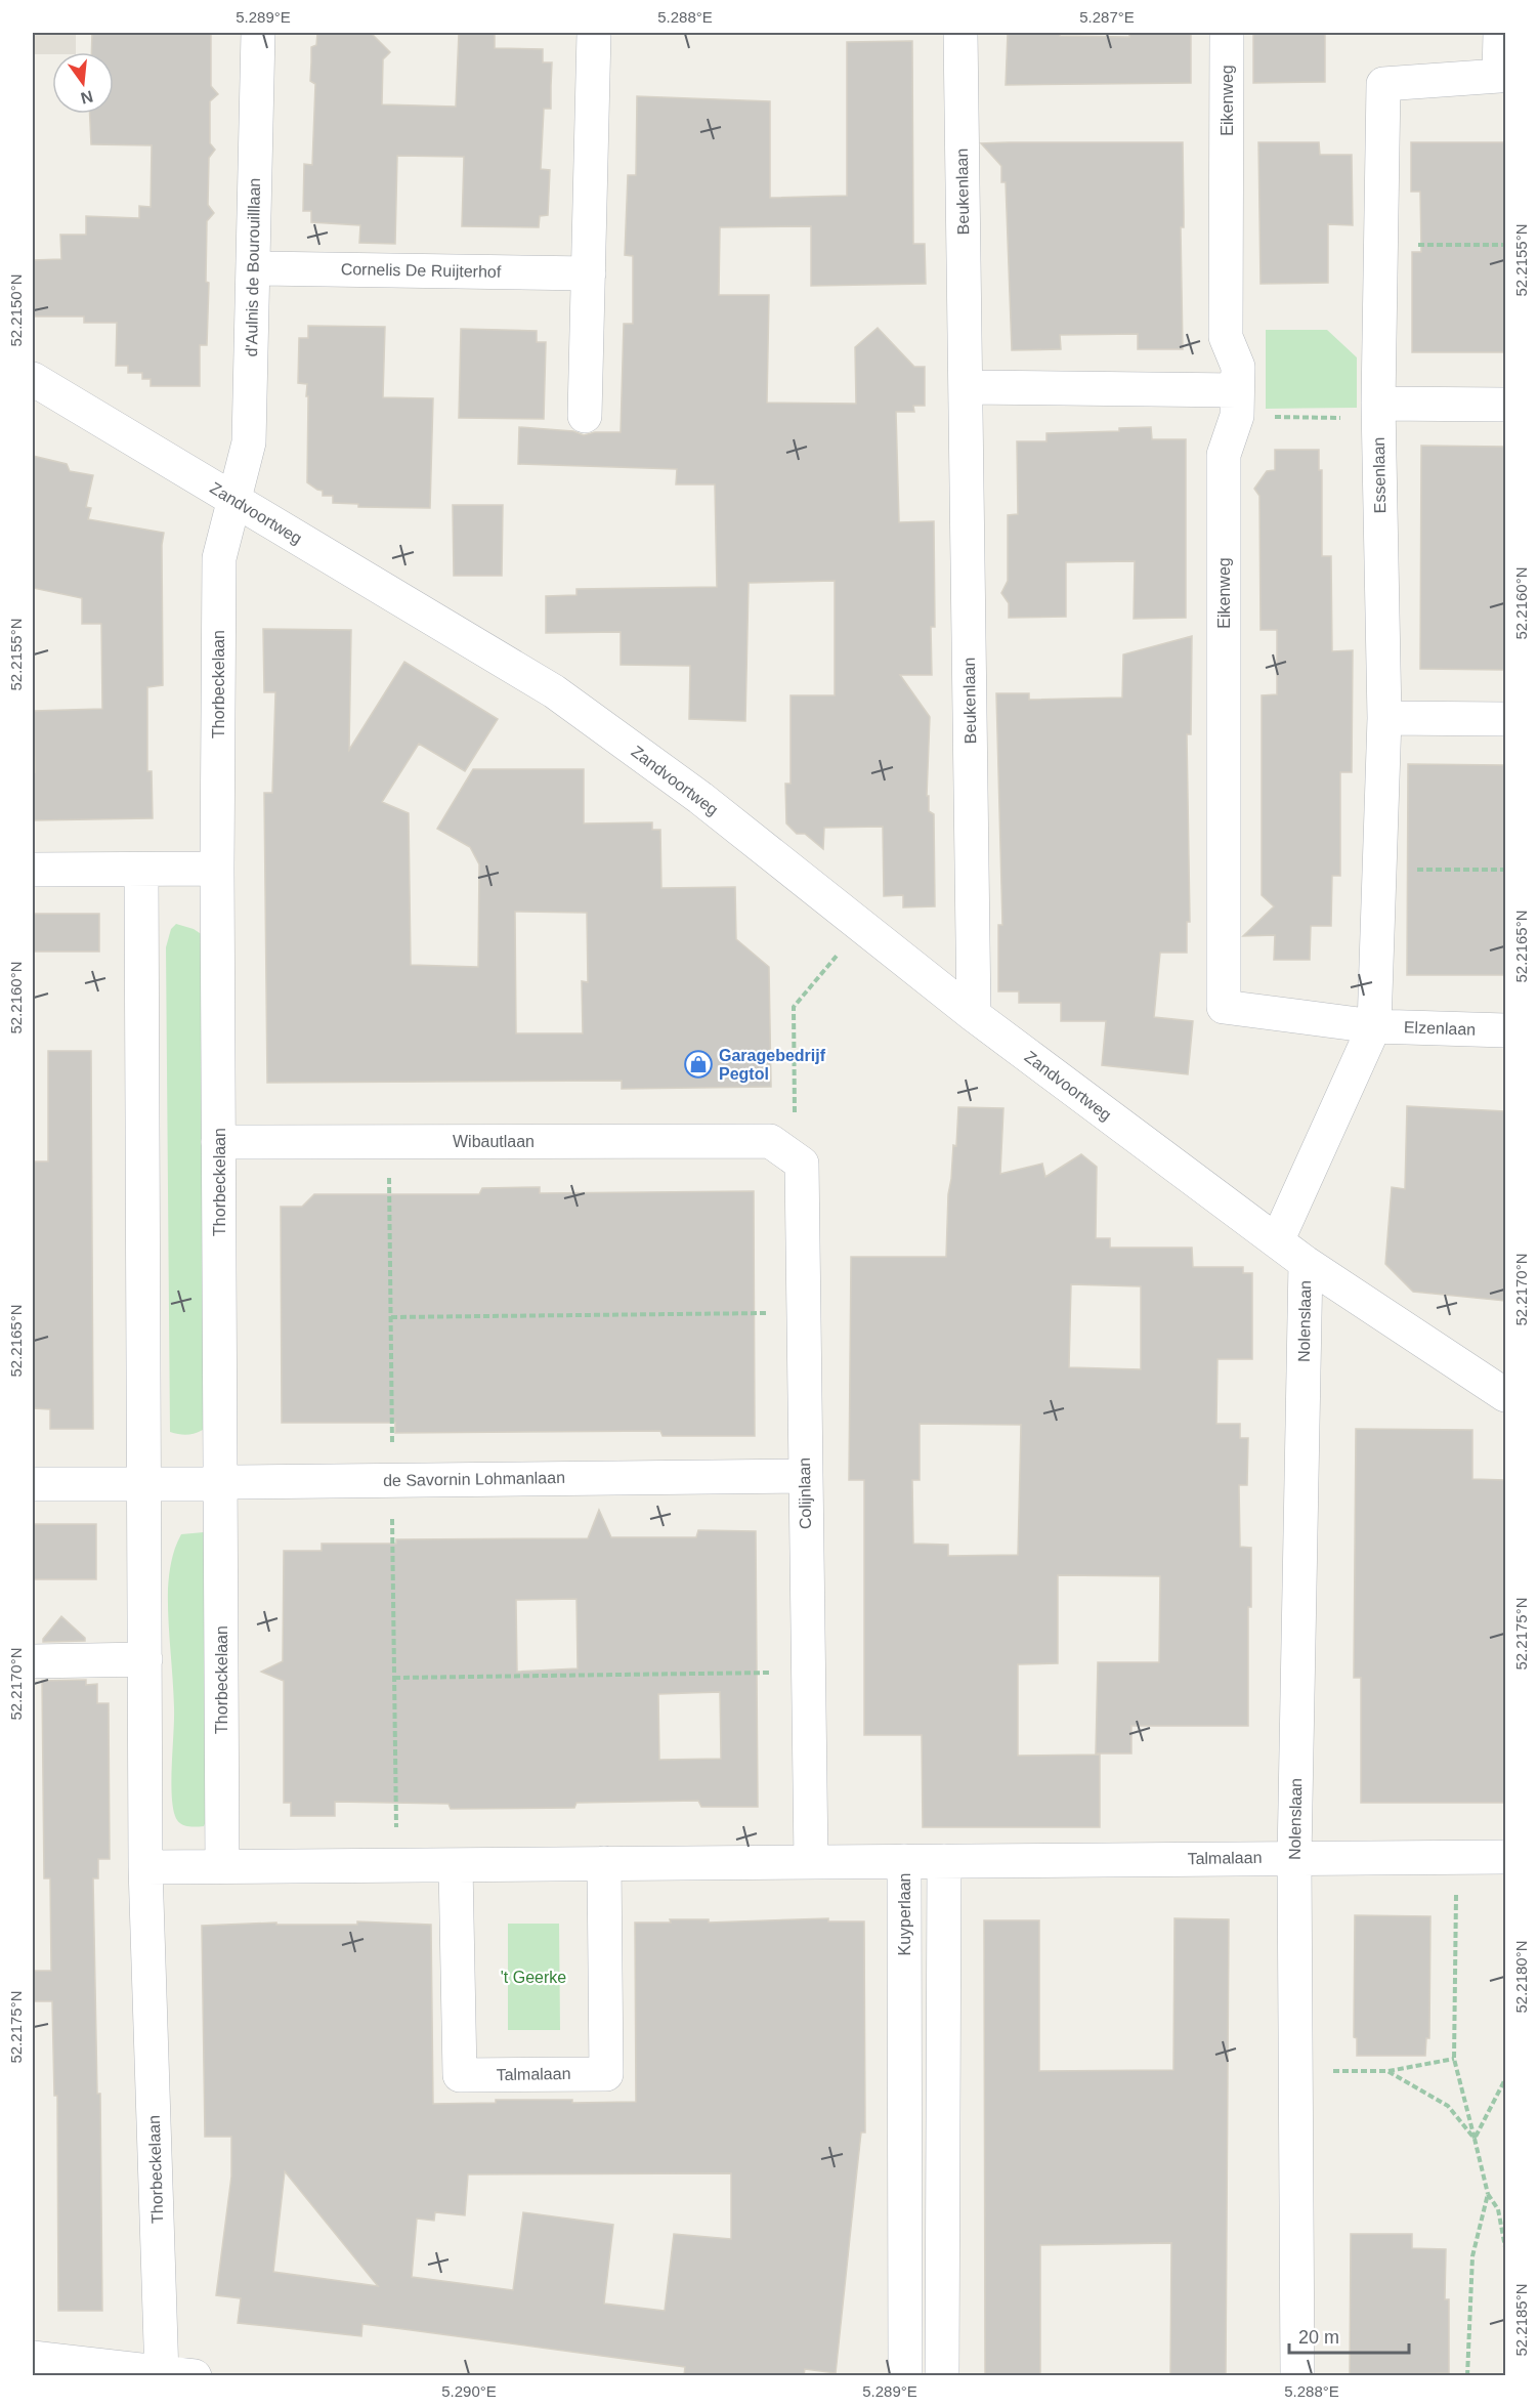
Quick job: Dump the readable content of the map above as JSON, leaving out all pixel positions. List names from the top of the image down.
{
  "streets": {
    "street": [
      "Eikenweg",
      "Beukenlaan",
      "d'Aulnis de Bourouilllaan",
      "Cornelis De Ruijterhof",
      "Essenlaan",
      "Zandvoortweg",
      "Thorbeckelaan",
      "Elzenlaan",
      "Wibautlaan",
      "Nolenslaan",
      "de Savornin Lohmanlaan",
      "Colijnlaan",
      "Talmalaan",
      "Kuyperlaan"
    ]
  },
  "crossings": [
    ["Eikenweg", "Essenlaan"],
    ["Eikenweg", "Elzenlaan"],
    ["Beukenlaan", "Zandvoortweg"],
    ["d'Aulnis de Bourouilllaan", "Cornelis De Ruijterhof"],
    ["d'Aulnis de Bourouilllaan", "Zandvoortweg"],
    ["d'Aulnis de Bourouilllaan", "Thorbeckelaan"],
    ["Essenlaan", "Elzenlaan"],
    ["Zandvoortweg", "Thorbeckelaan"],
    ["Zandvoortweg", "Nolenslaan"],
    ["Thorbeckelaan", "Wibautlaan"],
    ["Thorbeckelaan", "de Savornin Lohmanlaan"],
    ["Wibautlaan", "Colijnlaan"],
    ["Nolenslaan", "Talmalaan"],
    ["de Savornin Lohmanlaan", "Colijnlaan"],
    ["Talmalaan", "Kuyperlaan"]
  ],
  "parks": ["'t Geerke"],
  "places": {
    "shop": ["Garagebedrijf Pegtol"]
  },
  "scale_bar": "20 m",
  "north": "bottom",
  "coordinates": [
    "5.289°E",
    "5.288°E",
    "5.287°E",
    "52.2155°N",
    "52.2150°N",
    "52.2160°N",
    "52.2165°N",
    "52.2170°N",
    "52.2175°N",
    "52.2180°N",
    "52.2185°N",
    "5.290°E"
  ]
}
